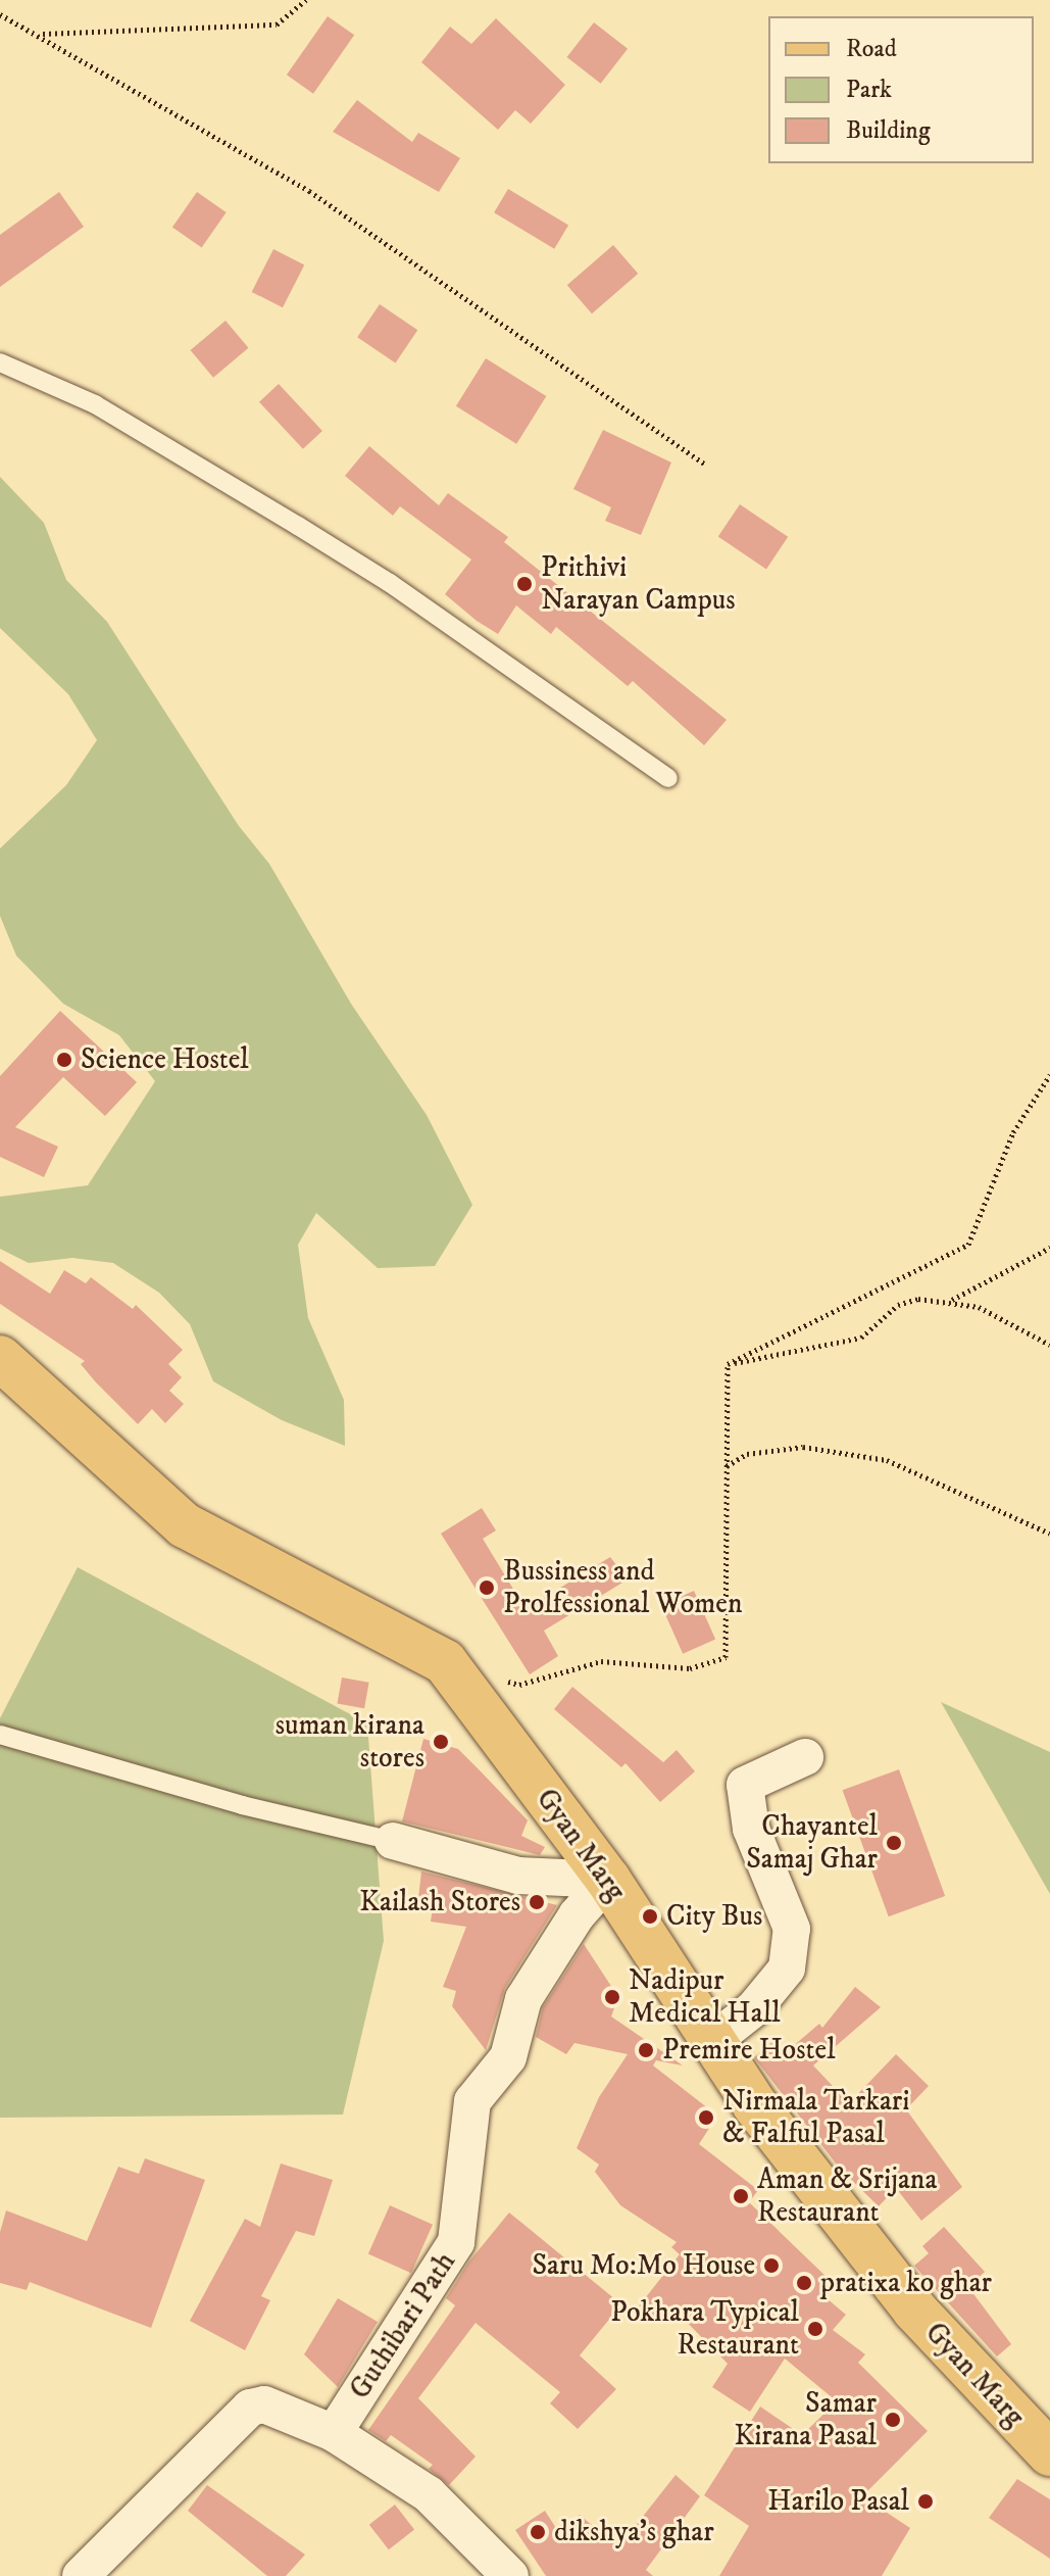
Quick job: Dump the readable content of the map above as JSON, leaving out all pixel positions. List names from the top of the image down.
{
  "streets": {
    "main road": ["Gyan Marg"],
    "street": ["Guthibari Path"]
  },
  "crossings": [
    ["Gyan Marg", "Guthibari Path"]
  ],
  "places": [
    "Prithivi Narayan Campus",
    "Science Hostel",
    "Bussiness and Prolfessional Women",
    "suman kirana stores",
    "Chayantel Samaj Ghar",
    "Kailash Stores",
    "City Bus",
    "Nadipur Medical Hall",
    "Premire Hostel",
    "Nirmala Tarkari & Falful Pasal",
    "Aman & Srijana Restaurant",
    "Saru Mo:Mo House",
    "pratixa ko ghar",
    "Pokhara Typical Restaurant",
    "Samar Kirana Pasal",
    "Harilo Pasal",
    "dikshya's ghar"
  ],
  "legend": ["Road", "Park", "Building"]
}
